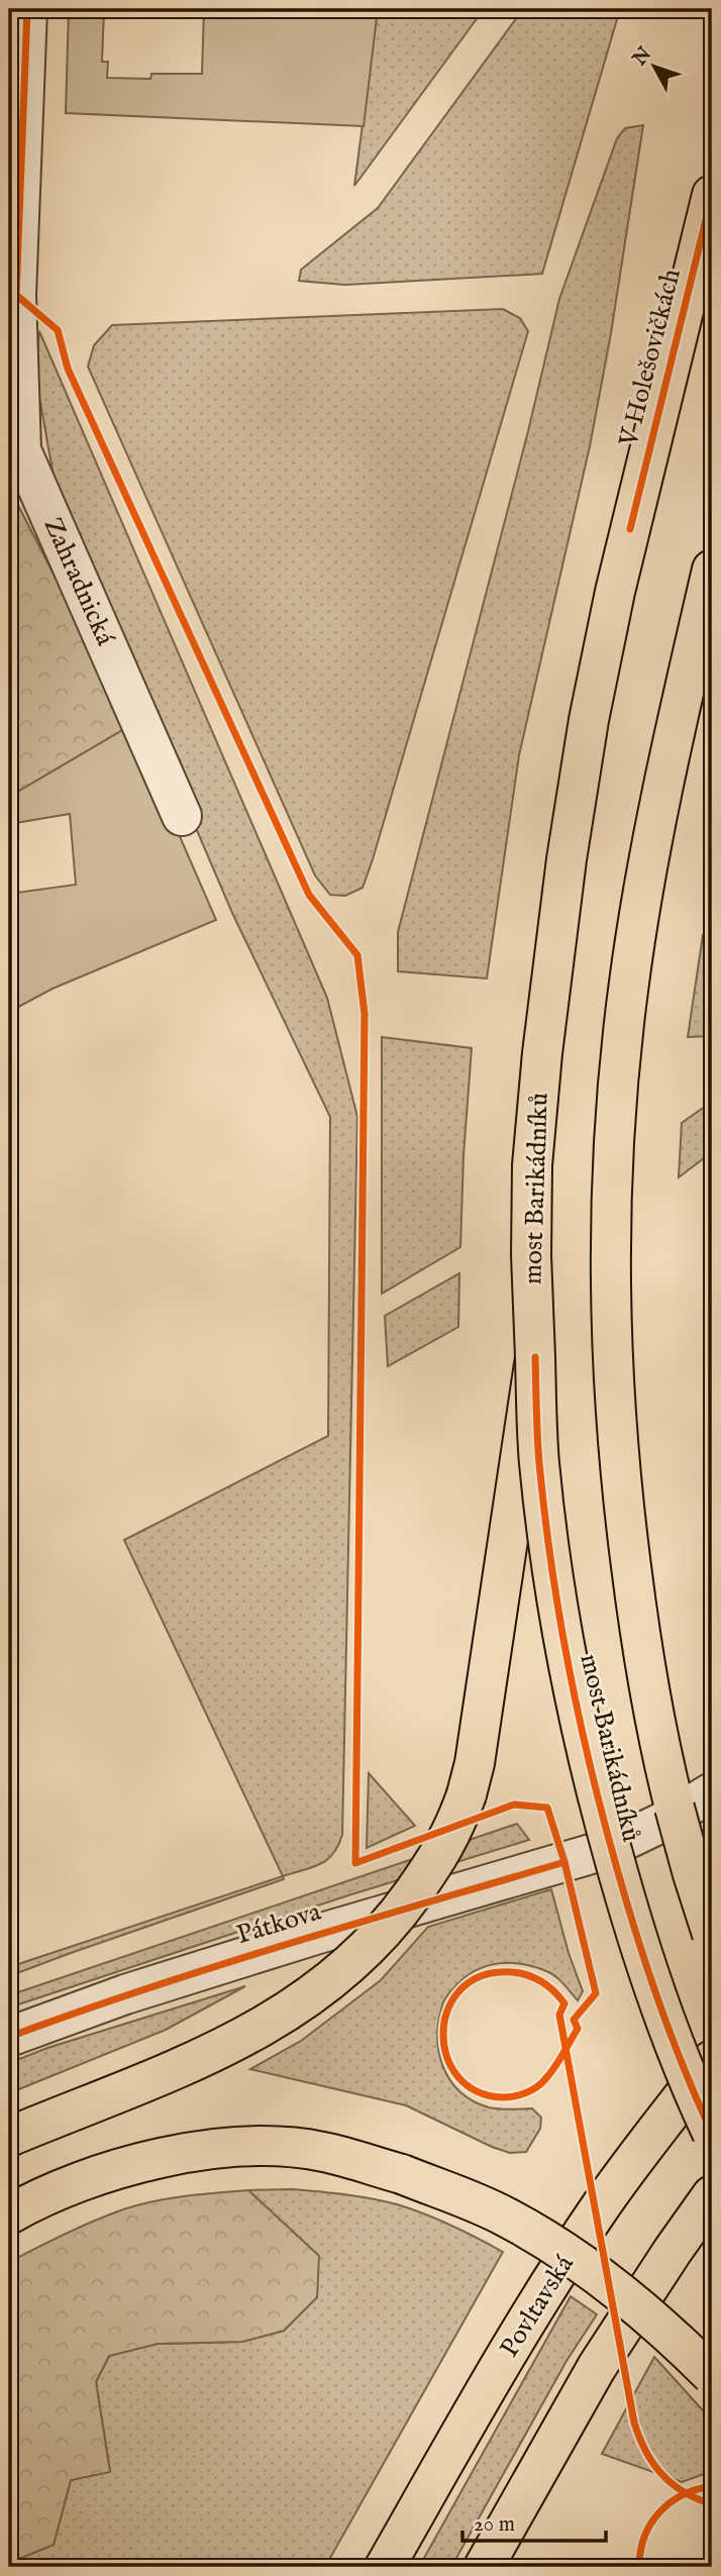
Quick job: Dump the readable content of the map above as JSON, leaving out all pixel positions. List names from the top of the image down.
{
  "streets": {
    "main road": ["V Holešovičkách", "most Barikádníků", "Povltavská"],
    "street": ["Zahradnická", "Pátkova"]
  },
  "crossings": [
    ["V Holešovičkách", "most Barikádníků"]
  ],
  "scale_bar": "20 m",
  "north": "top left"
}
